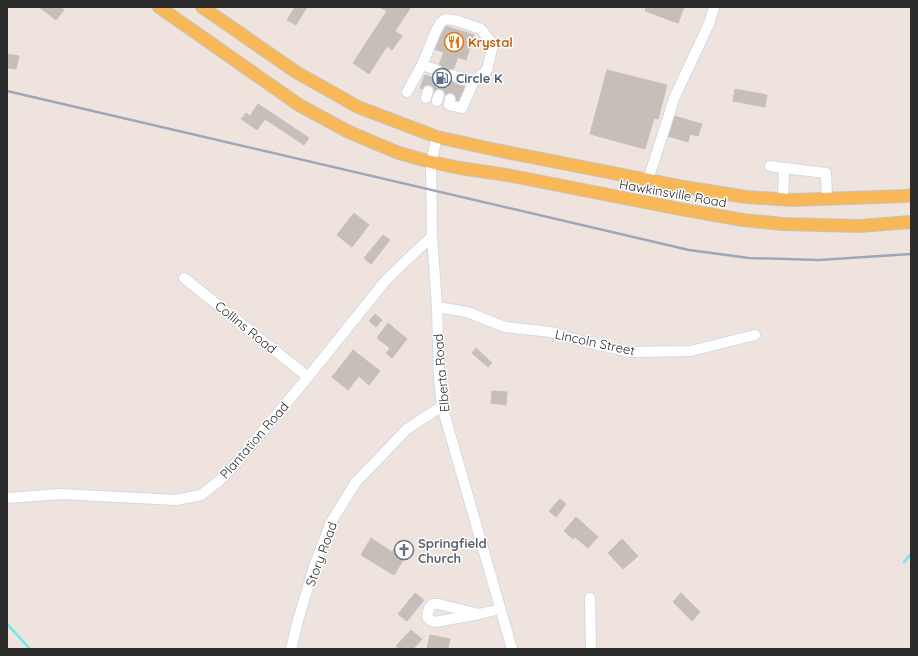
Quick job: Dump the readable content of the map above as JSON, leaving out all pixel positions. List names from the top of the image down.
{
  "streets": {
    "main road": ["Hawkinsville Road"],
    "street": [
      "Collins Road",
      "Lincoln Street",
      "Elberta Road",
      "Plantation Road",
      "Story Road"
    ]
  },
  "crossings": [
    ["Hawkinsville Road", "Elberta Road"],
    ["Collins Road", "Plantation Road"],
    ["Lincoln Street", "Elberta Road"],
    ["Elberta Road", "Plantation Road"],
    ["Elberta Road", "Story Road"]
  ],
  "places": {
    "restaurant": ["Krystal"],
    "fuel station": ["Circle K"],
    "church": ["Springfield Church"]
  }
}
